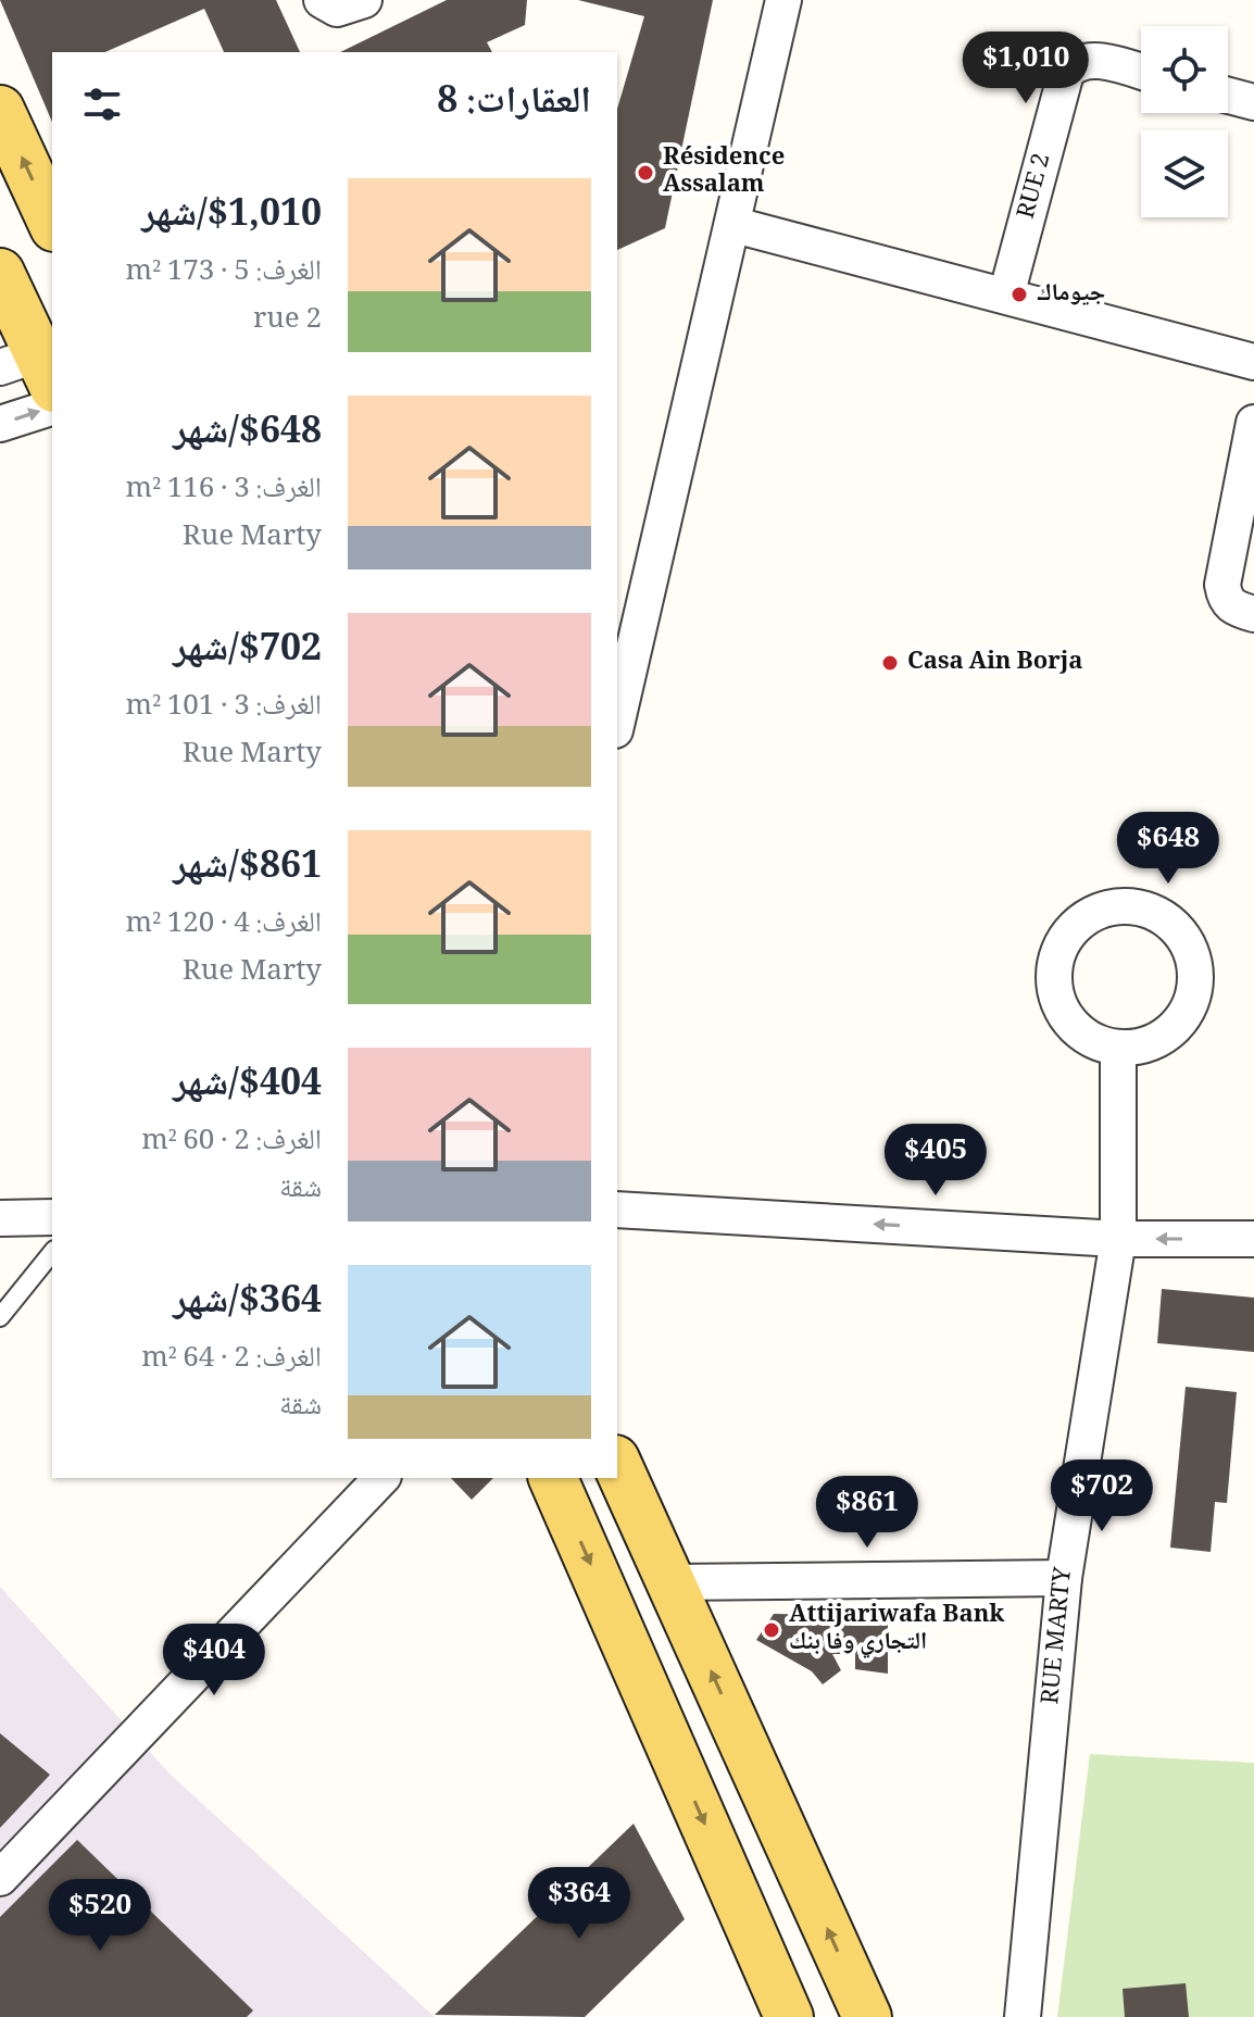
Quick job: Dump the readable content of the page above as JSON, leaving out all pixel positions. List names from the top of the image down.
{
  "streets": {
    "street": ["RUE 2", "RUE MARTY"]
  },
  "places": [
    "Résidence Assalam",
    "جيوماك",
    "Casa Ain Borja",
    "Attijariwafa Bank التجاري وفا بنك"
  ],
  "page": {
    "price": [
      "$1,010",
      "$648",
      "$405",
      "$702",
      "$861",
      "$404",
      "$364",
      "$520"
    ],
    "heading": "العقارات: 8",
    "list": [
      {
        "name": "$1,010/شهر",
        "note": "الغرف: 5 · 173 m² · rue 2"
      },
      {
        "name": "$648/شهر",
        "note": "الغرف: 3 · 116 m² · Rue Marty"
      },
      {
        "name": "$702/شهر",
        "note": "الغرف: 3 · 101 m² · Rue Marty"
      },
      {
        "name": "$861/شهر",
        "note": "الغرف: 4 · 120 m² · Rue Marty"
      },
      {
        "name": "$404/شهر",
        "note": "الغرف: 2 · 60 m² · شقة"
      },
      {
        "name": "$364/شهر",
        "note": "الغرف: 2 · 64 m² · شقة"
      }
    ]
  }
}
